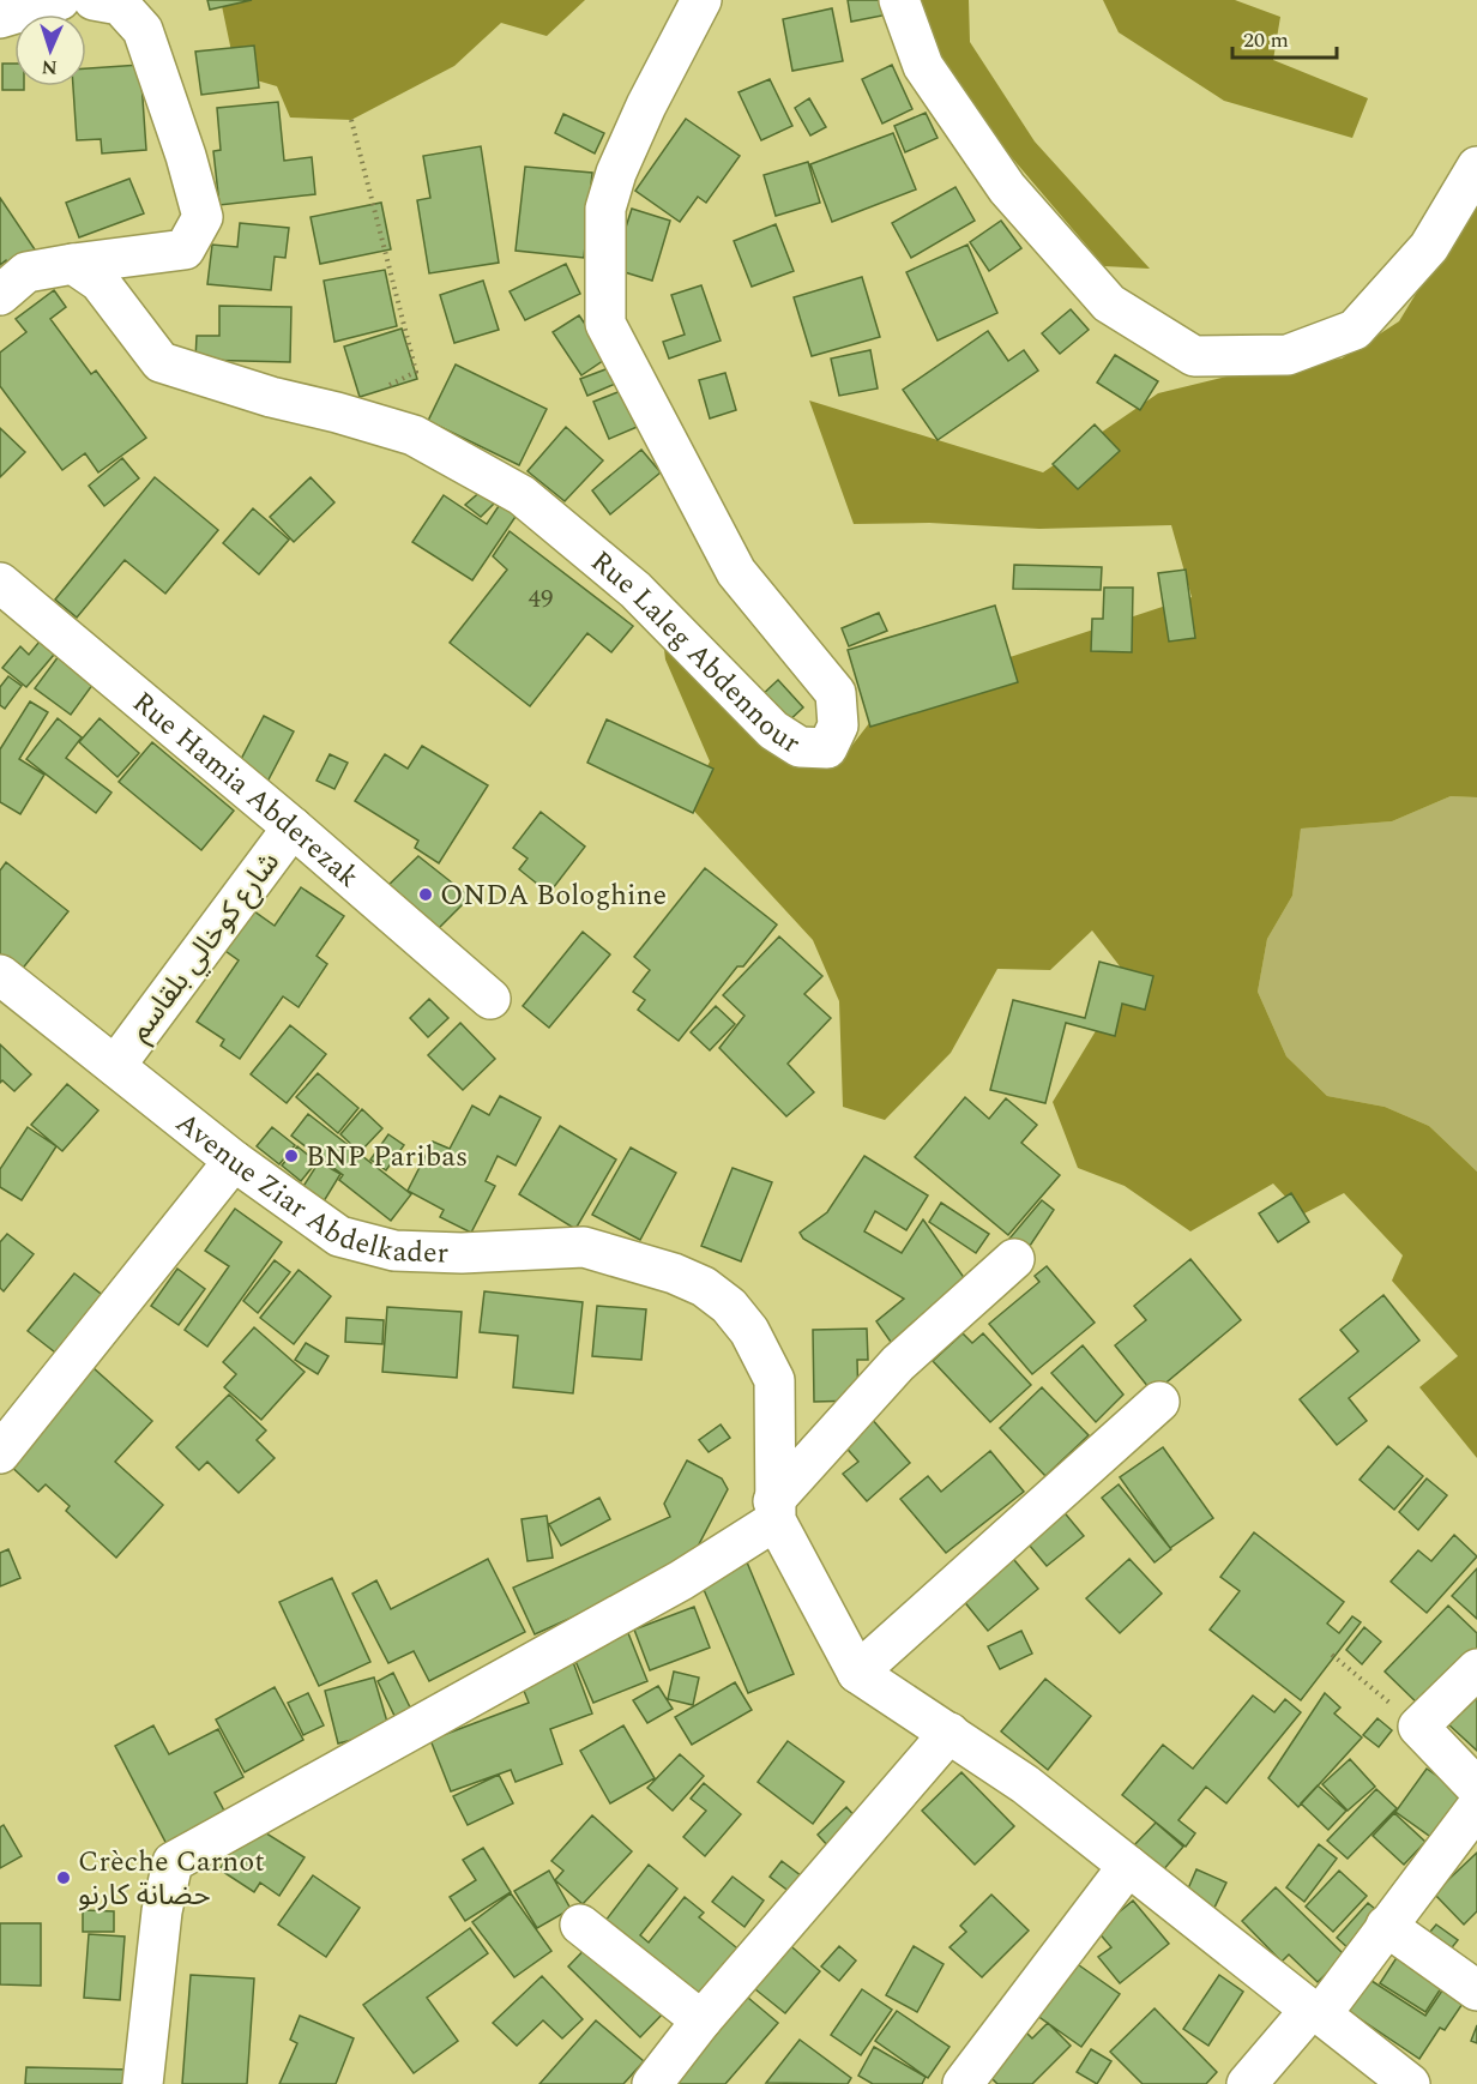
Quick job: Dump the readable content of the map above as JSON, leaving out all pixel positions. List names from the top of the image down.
{
  "streets": {
    "street": [
      "Rue Laleg Abdennour",
      "Rue Hamia Abderezak",
      "شارع كوخالي بلقاسم",
      "Avenue Ziar Abdelkader"
    ]
  },
  "crossings": [
    ["Rue Hamia Abderezak", "شارع كوخالي بلقاسم"],
    ["شارع كوخالي بلقاسم", "Avenue Ziar Abdelkader"]
  ],
  "places": ["ONDA Bologhine", "BNP Paribas", "Crèche Carnot حضانة كارنو"],
  "house_numbers": ["49"],
  "scale_bar": "20 m",
  "north": "bottom"
}
